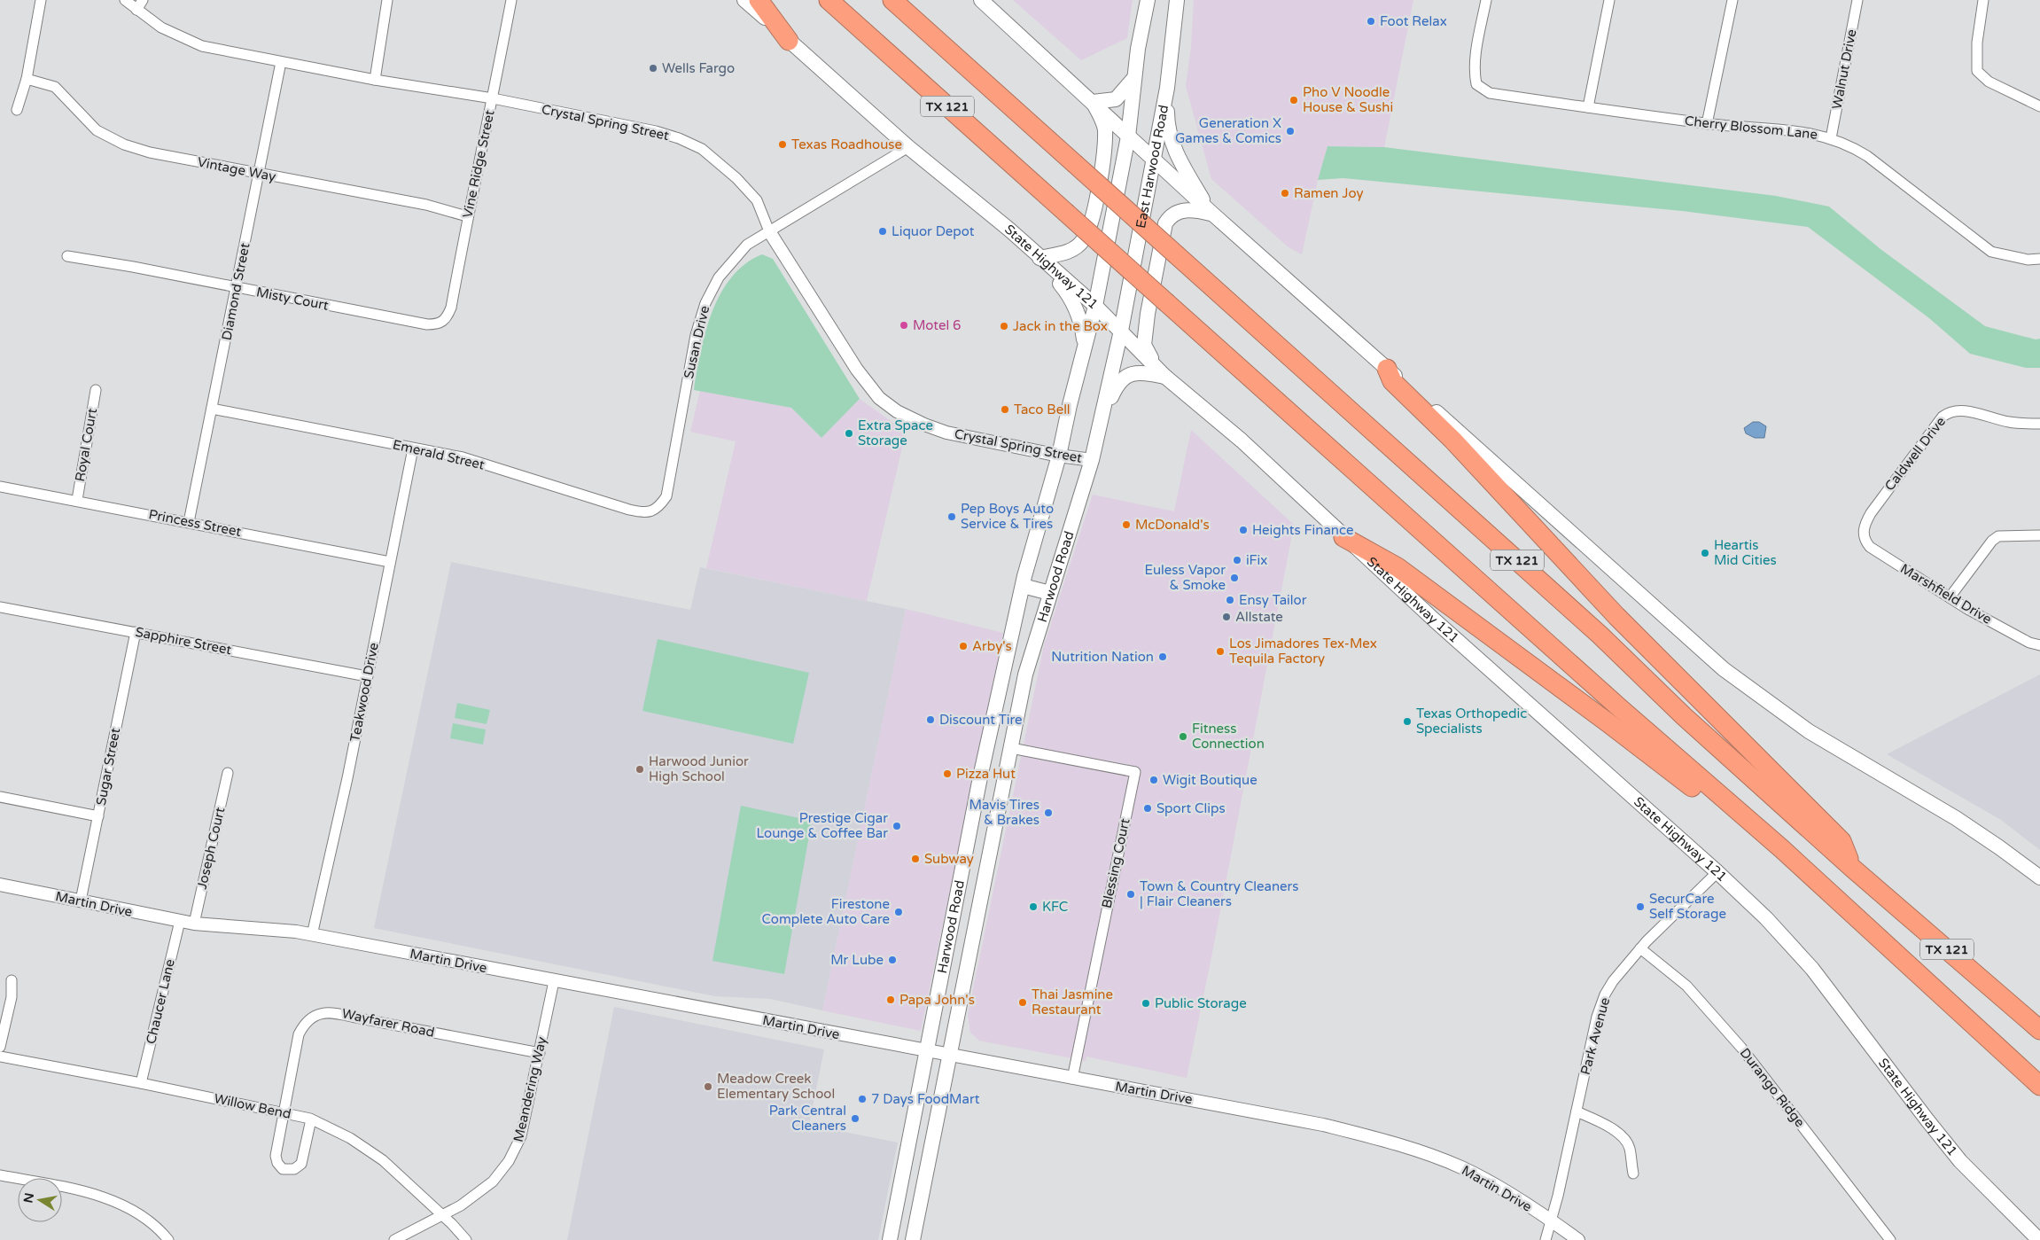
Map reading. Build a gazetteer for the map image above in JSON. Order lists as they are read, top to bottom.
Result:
{
  "streets": {
    "highway": ["TX 121"],
    "main road": ["East Harwood Road", "State Highway 121", "Harwood Road"],
    "street": [
      "Walnut Drive",
      "Crystal Spring Street",
      "Cherry Blossom Lane",
      "Vine Ridge Street",
      "Vintage Way",
      "Diamond Street",
      "Misty Court",
      "Susan Drive",
      "Royal Court",
      "Caldwell Drive",
      "Emerald Street",
      "Princess Street",
      "Marshfield Drive",
      "Sapphire Street",
      "Teakwood Drive",
      "Sugar Street",
      "Joseph Court",
      "Blessing Court",
      "Martin Drive",
      "Chaucer Lane",
      "Wayfarer Road",
      "Park Avenue",
      "Durango Ridge",
      "Meandering Way",
      "Willow Bend"
    ]
  },
  "crossings": [
    ["Walnut Drive", "Cherry Blossom Lane"],
    ["Crystal Spring Street", "Vine Ridge Street"],
    ["Crystal Spring Street", "Diamond Street"],
    ["Crystal Spring Street", "Susan Drive"],
    ["Crystal Spring Street", "Harwood Road"],
    ["Vine Ridge Street", "Vintage Way"],
    ["Vine Ridge Street", "Misty Court"],
    ["East Harwood Road", "State Highway 121"],
    ["East Harwood Road", "Harwood Road"],
    ["Vintage Way", "Diamond Street"],
    ["State Highway 121", "Susan Drive"],
    ["State Highway 121", "Harwood Road"],
    ["State Highway 121", "Park Avenue"],
    ["Diamond Street", "Misty Court"],
    ["Diamond Street", "Emerald Street"],
    ["Diamond Street", "Princess Street"],
    ["Susan Drive", "Emerald Street"],
    ["Royal Court", "Princess Street"],
    ["Caldwell Drive", "Marshfield Drive"],
    ["Emerald Street", "Teakwood Drive"],
    ["Princess Street", "Teakwood Drive"],
    ["Harwood Road", "Blessing Court"],
    ["Harwood Road", "Martin Drive"],
    ["Sapphire Street", "Teakwood Drive"],
    ["Sapphire Street", "Sugar Street"],
    ["Teakwood Drive", "Martin Drive"],
    ["Sugar Street", "Martin Drive"],
    ["Joseph Court", "Martin Drive"],
    ["Blessing Court", "Martin Drive"],
    ["Martin Drive", "Chaucer Lane"],
    ["Martin Drive", "Park Avenue"],
    ["Martin Drive", "Meandering Way"],
    ["Chaucer Lane", "Willow Bend"],
    ["Wayfarer Road", "Meandering Way"],
    ["Wayfarer Road", "Willow Bend"],
    ["Park Avenue", "Durango Ridge"],
    ["Meandering Way", "Willow Bend"]
  ],
  "places": [
    "Foot Relax",
    "Wells Fargo",
    "Pho V Noodle House & Sushi",
    "Generation X Games & Comics",
    "Texas Roadhouse",
    "Ramen Joy",
    "Liquor Depot",
    "Motel 6",
    "Jack in the Box",
    "Taco Bell",
    "Extra Space Storage",
    "Pep Boys Auto Service & Tires",
    "McDonald's",
    "Heights Finance",
    "Heartis Mid Cities",
    "iFix",
    "Euless Vapor & Smoke",
    "Ensy Tailor",
    "Allstate",
    "Arby's",
    "Los Jimadores Tex-Mex Tequila Factory",
    "Nutrition Nation",
    "Discount Tire",
    "Texas Orthopedic Specialists",
    "Fitness Connection",
    "Harwood Junior High School",
    "Pizza Hut",
    "Wigit Boutique",
    "Sport Clips",
    "Mavis Tires & Brakes",
    "Prestige Cigar Lounge & Coffee Bar",
    "Subway",
    "Town & Country Cleaners | Flair Cleaners",
    "KFC",
    "SecurCare Self Storage",
    "Firestone Complete Auto Care",
    "Mr Lube",
    "Papa John's",
    "Thai Jasmine Restaurant",
    "Public Storage",
    "Meadow Creek Elementary School",
    "7 Days FoodMart",
    "Park Central Cleaners"
  ],
  "north": "left"
}
